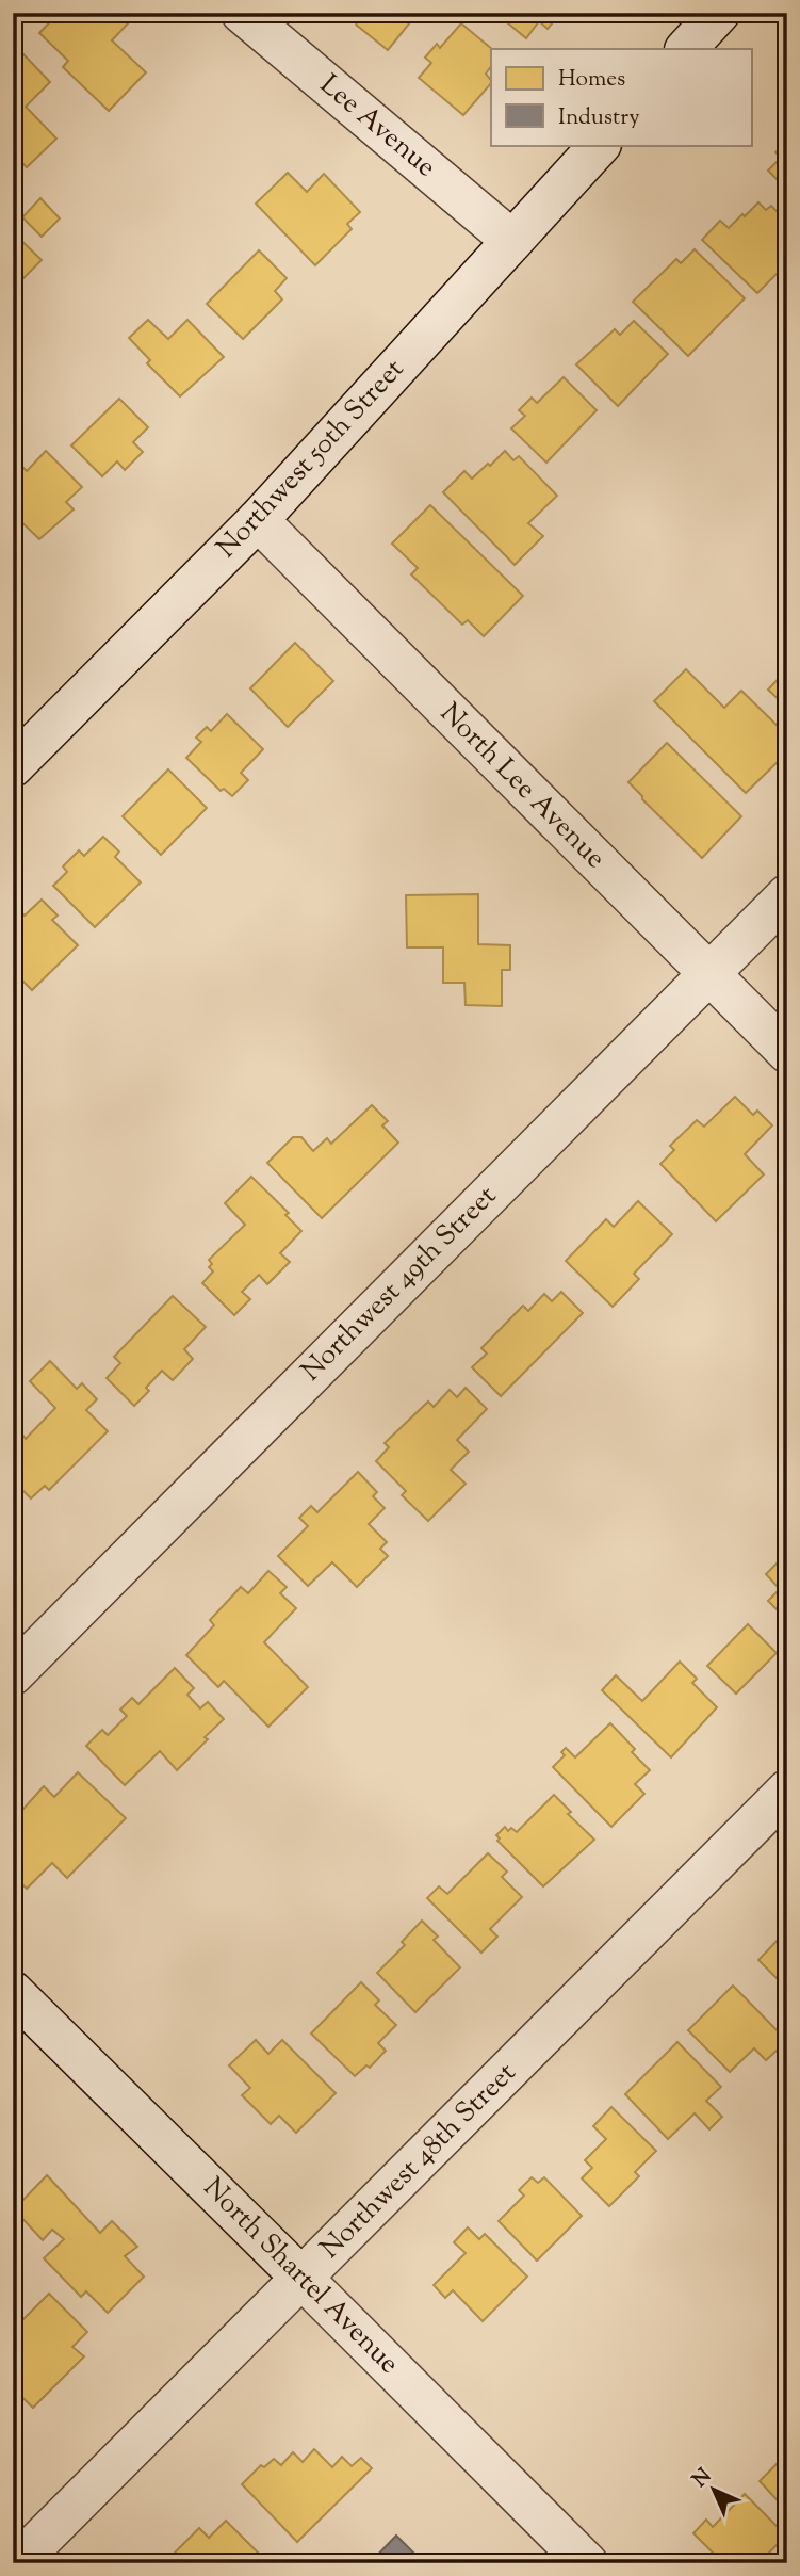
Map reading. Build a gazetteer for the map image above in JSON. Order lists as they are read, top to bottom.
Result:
{
  "streets": {
    "street": [
      "Lee Avenue",
      "Northwest 50th Street",
      "North Lee Avenue",
      "Northwest 49th Street",
      "Northwest 48th Street",
      "North Shartel Avenue"
    ]
  },
  "crossings": [
    ["Lee Avenue", "Northwest 50th Street"],
    ["Northwest 50th Street", "North Lee Avenue"],
    ["North Lee Avenue", "Northwest 49th Street"],
    ["Northwest 48th Street", "North Shartel Avenue"]
  ],
  "legend": ["Homes", "Industry"],
  "north": "top left"
}
